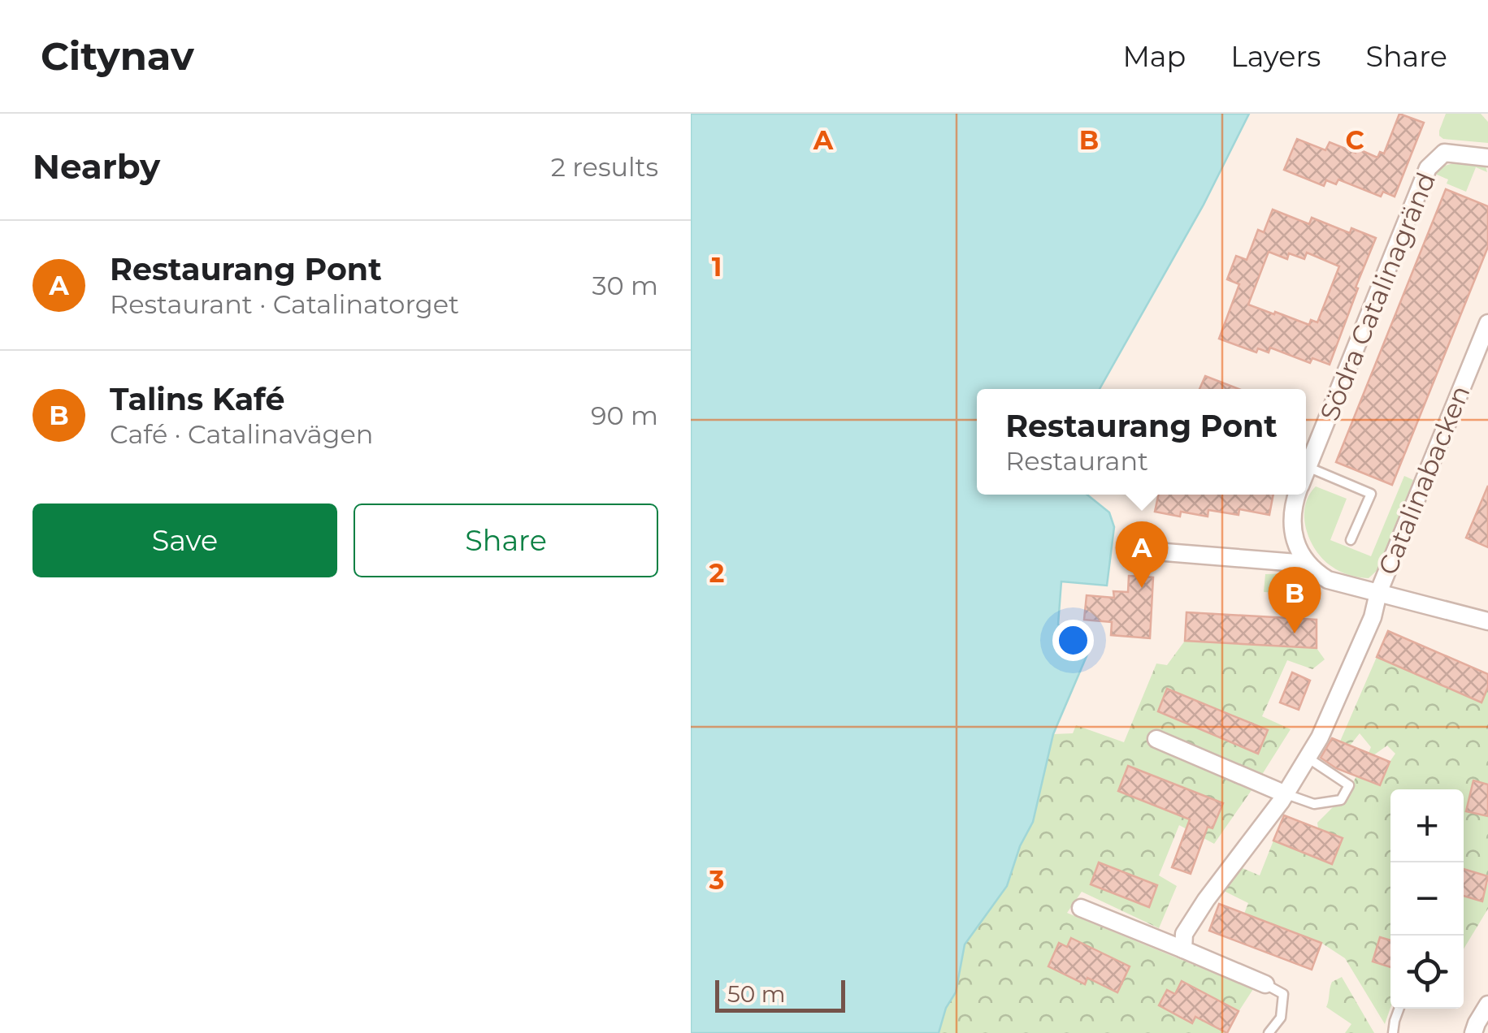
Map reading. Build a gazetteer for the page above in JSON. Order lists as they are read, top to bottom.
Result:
{
  "streets": {
    "street": ["Södra Catalinagränd", "Catalinabacken"]
  },
  "scale_bar": "50 m",
  "page": {
    "header": "Citynav",
    "nav": ["Map", "Layers", "Share"],
    "heading": ["Nearby", "2 results"],
    "list": [
      {
        "mark": "A",
        "name": "Restaurang Pont",
        "note": "Restaurant · Catalinatorget",
        "value": "30 m"
      },
      {
        "mark": "B",
        "name": "Talins Kafé",
        "note": "Café · Catalinavägen",
        "value": "90 m"
      }
    ],
    "popup": ["Restaurang Pont", "Restaurant"],
    "buttons": ["Save", "Share"],
    "pins": ["A", "B"],
    "map_buttons": ["+", "−"],
    "scale": "50 m"
  },
  "grid": {
    "columns": ["A", "B", "C"],
    "rows": ["1", "2", "3"]
  }
}
